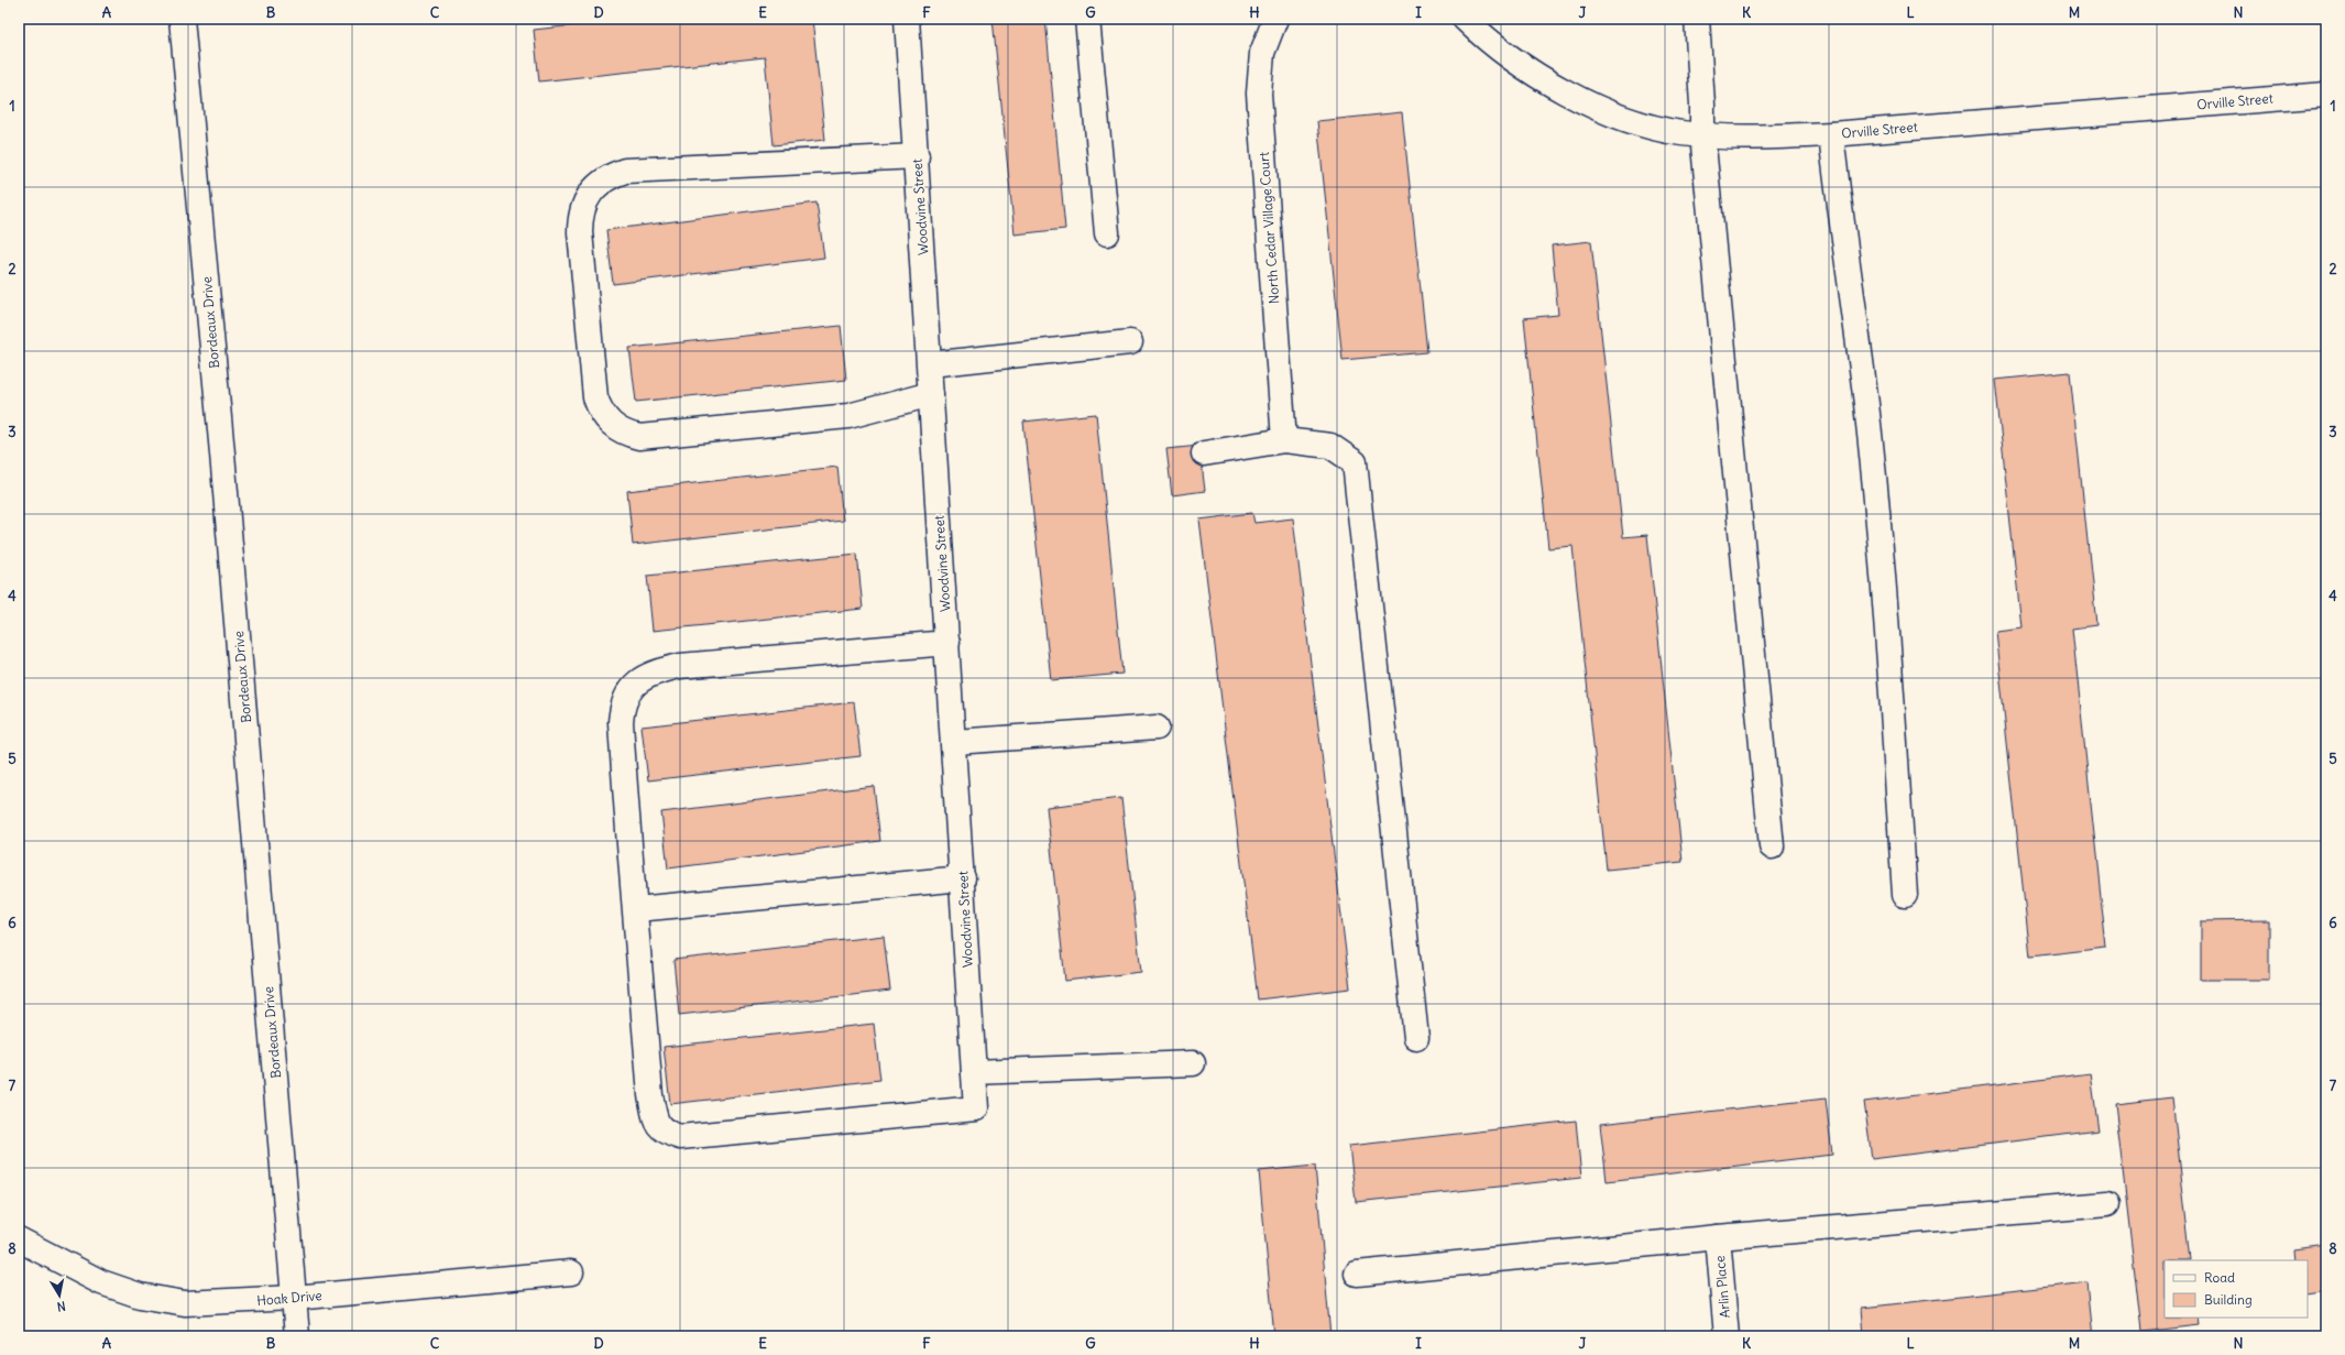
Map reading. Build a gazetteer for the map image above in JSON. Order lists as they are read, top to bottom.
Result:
{
  "streets": {
    "street": [
      "Orville Street",
      "Woodvine Street",
      "North Cedar Village Court",
      "Bordeaux Drive",
      "Arlin Place",
      "Hoak Drive"
    ]
  },
  "crossings": [
    ["Bordeaux Drive", "Hoak Drive"]
  ],
  "legend": ["Road", "Building"],
  "north": "bottom",
  "grid": {
    "columns": [
      "A",
      "B",
      "C",
      "D",
      "E",
      "F",
      "G",
      "H",
      "I",
      "J",
      "K",
      "L",
      "M",
      "N"
    ],
    "rows": [
      "1",
      "2",
      "3",
      "4",
      "5",
      "6",
      "7",
      "8"
    ]
  }
}
